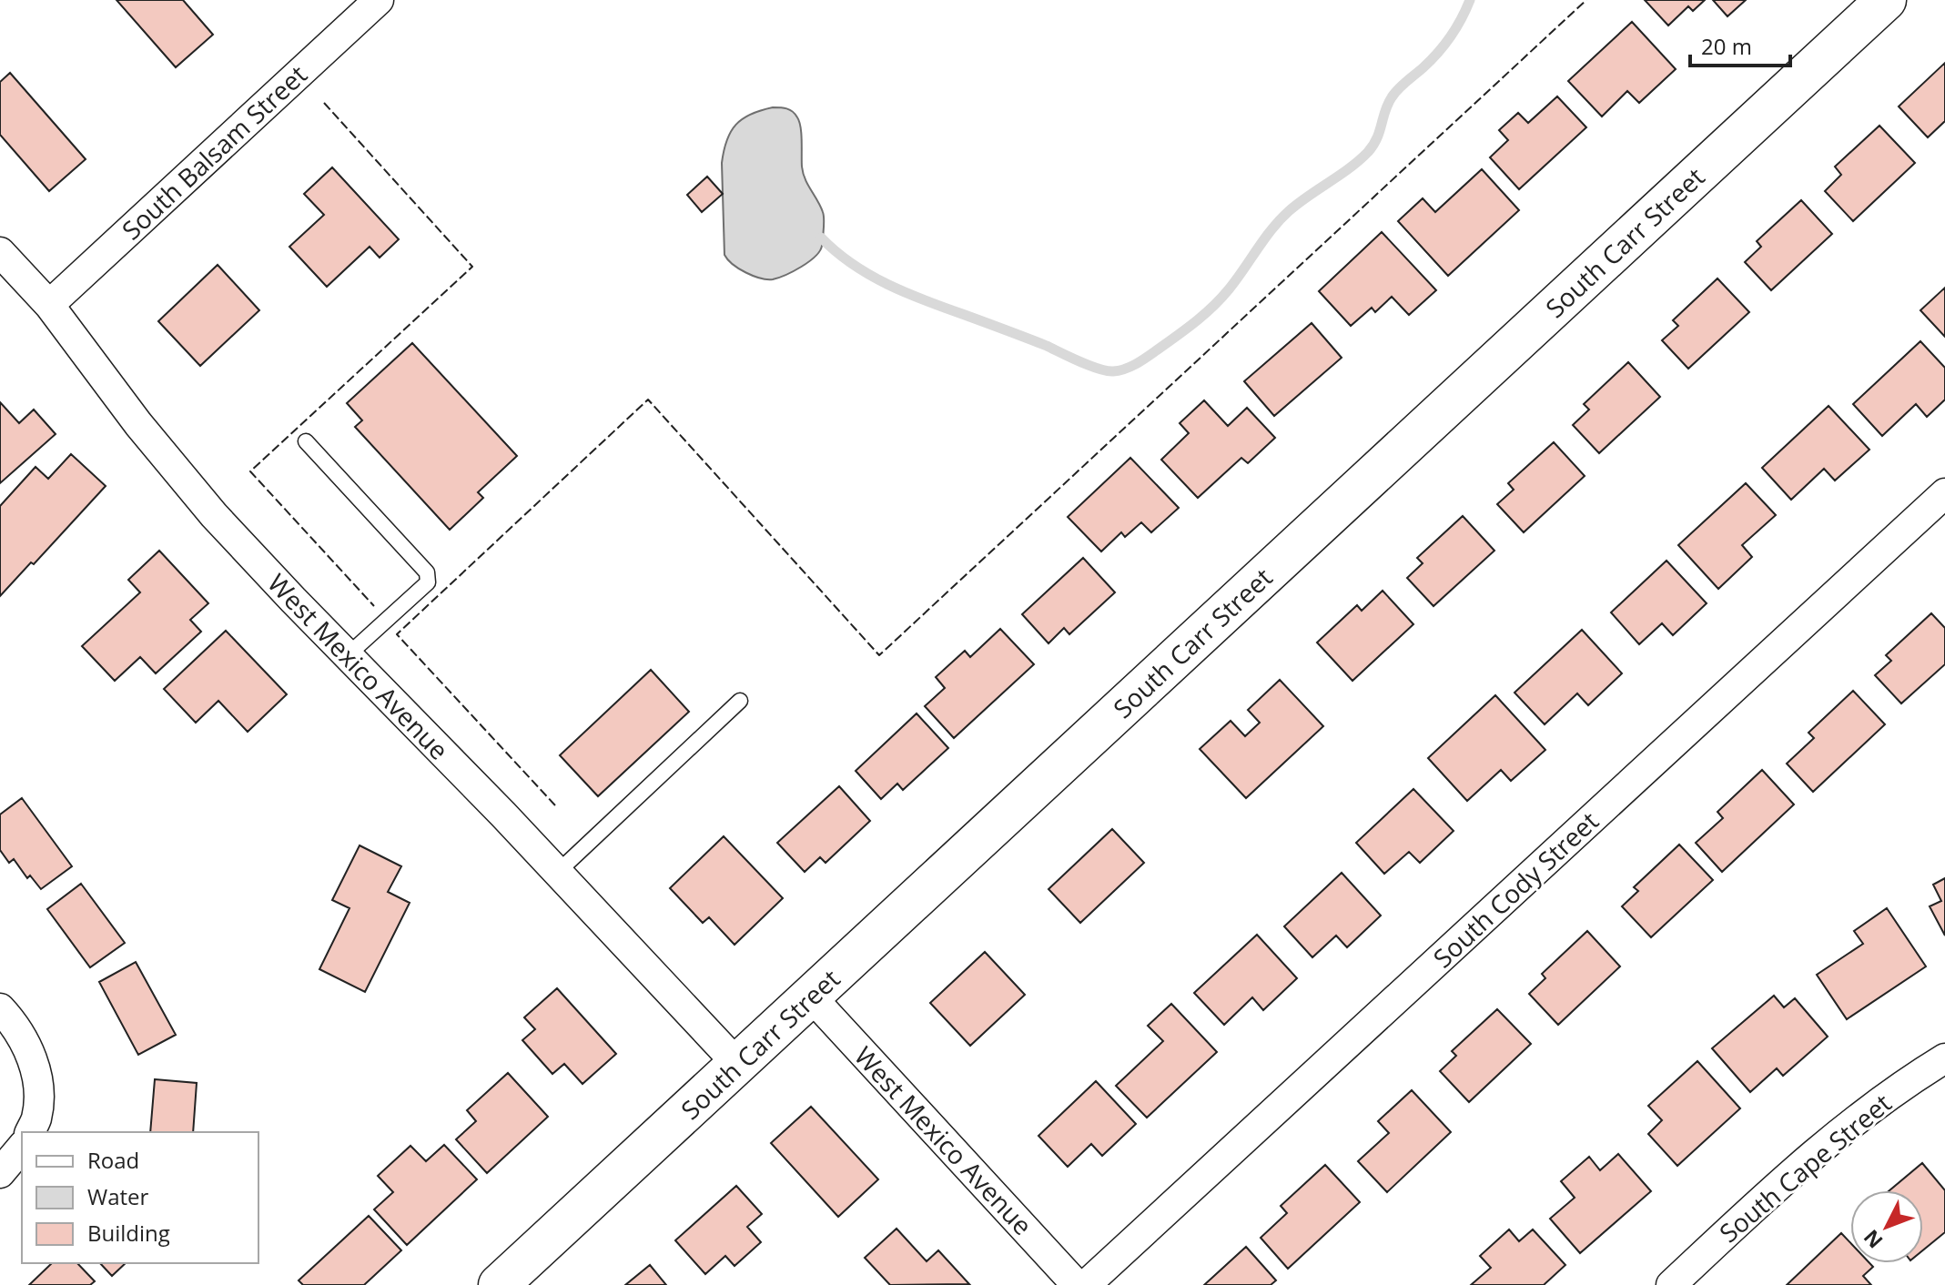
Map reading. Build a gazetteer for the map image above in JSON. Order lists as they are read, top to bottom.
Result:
{
  "streets": {
    "street": [
      "South Balsam Street",
      "South Carr Street",
      "West Mexico Avenue",
      "South Cody Street",
      "South Cape Street"
    ]
  },
  "crossings": [
    ["South Balsam Street", "West Mexico Avenue"],
    ["South Carr Street", "West Mexico Avenue"]
  ],
  "legend": ["Road", "Water", "Building"],
  "scale_bar": "20 m",
  "north": "bottom left"
}
